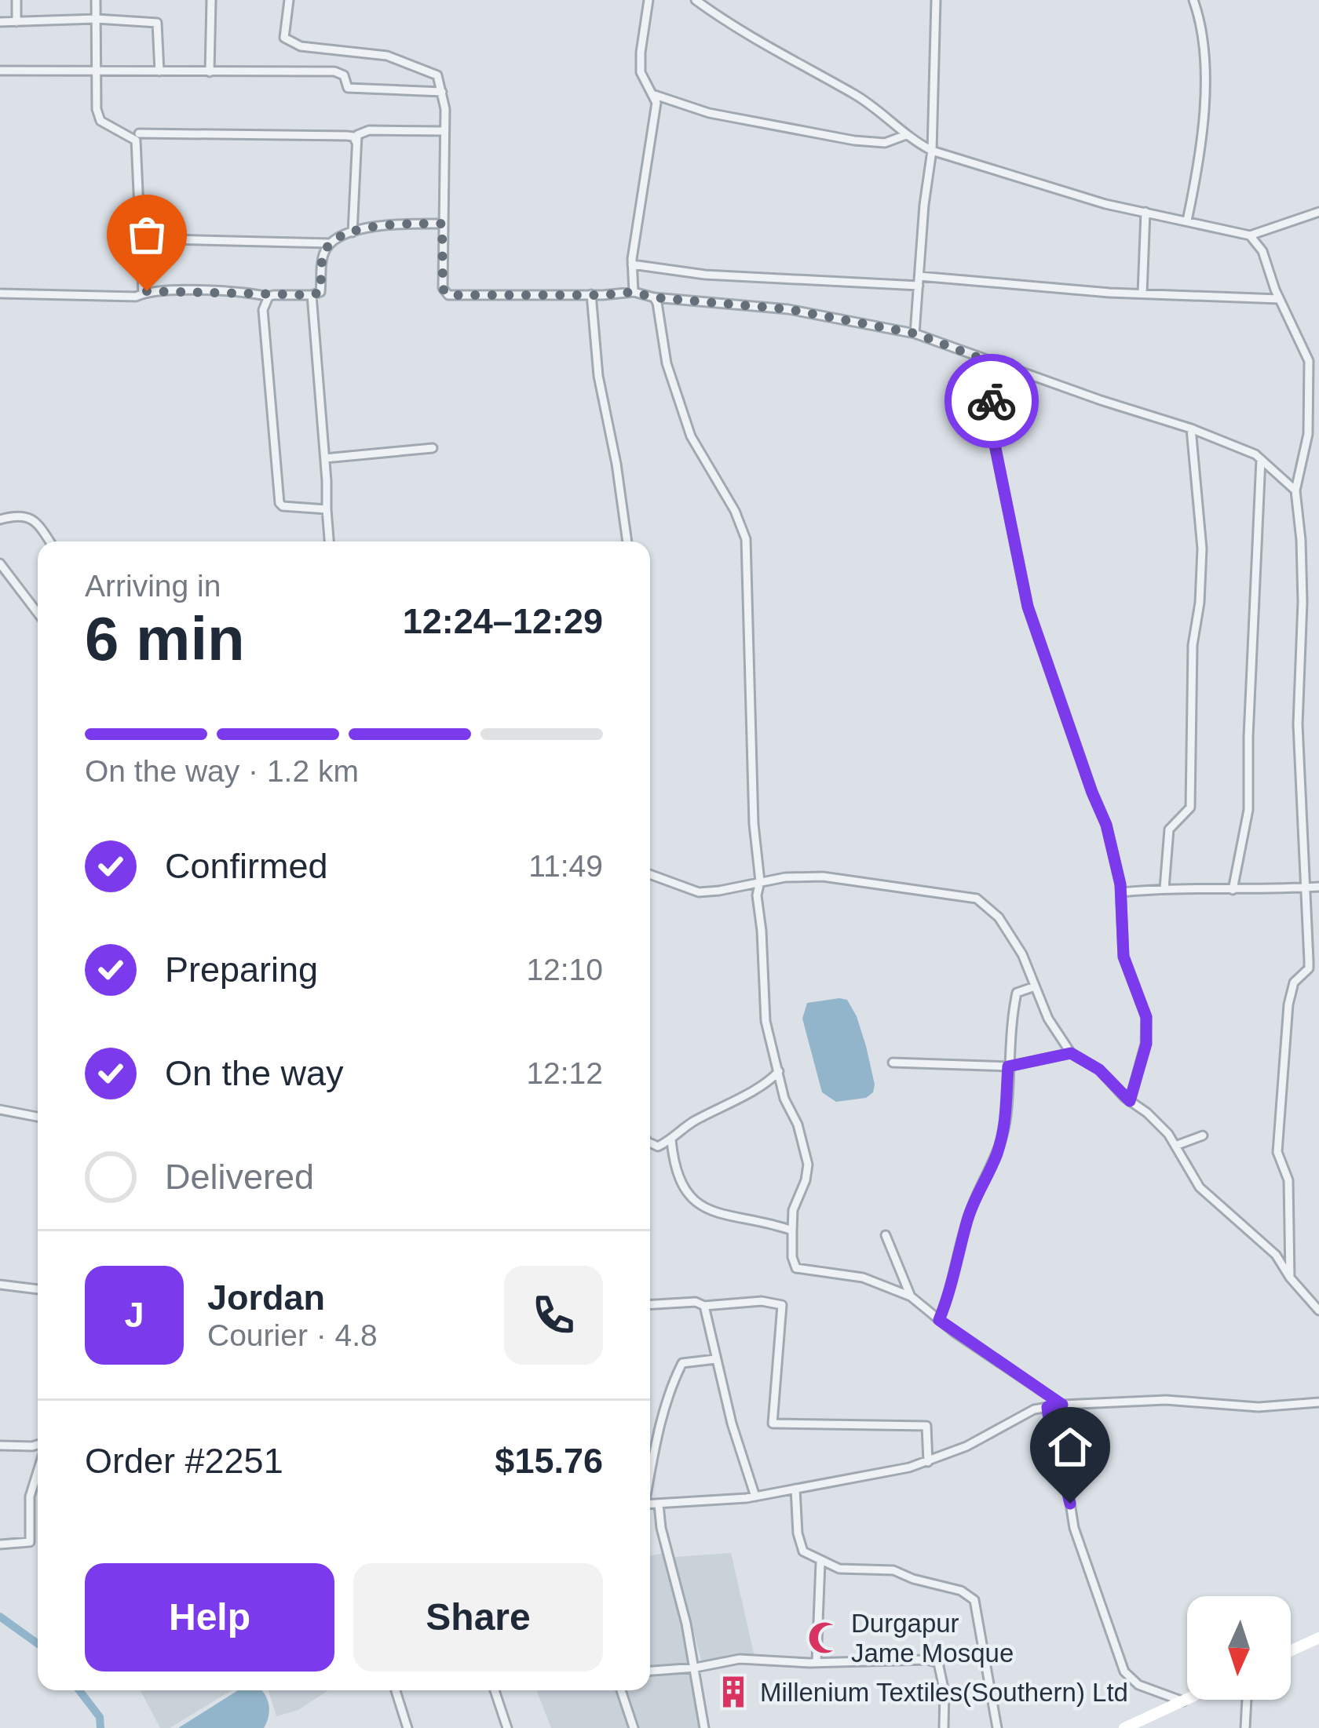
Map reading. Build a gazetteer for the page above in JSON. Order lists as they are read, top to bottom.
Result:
{
  "places": {
    "mosque": ["Durgapur Jame Mosque"],
    "building": ["Millenium Textiles(Southern) Ltd"]
  },
  "north": "bottom",
  "page": {
    "heading": ["6 min", "Arriving in", "12:24–12:29"],
    "panel": [
      "Jordan",
      "Courier · 4.8",
      "Order #2251",
      "$15.76"
    ],
    "bar": "On the way · 1.2 km",
    "list": [
      ["Confirmed", "11:49"],
      ["Preparing", "12:10"],
      ["On the way", "12:12"],
      "Delivered"
    ],
    "round": "J",
    "buttons": ["Help", "Share"]
  }
}
